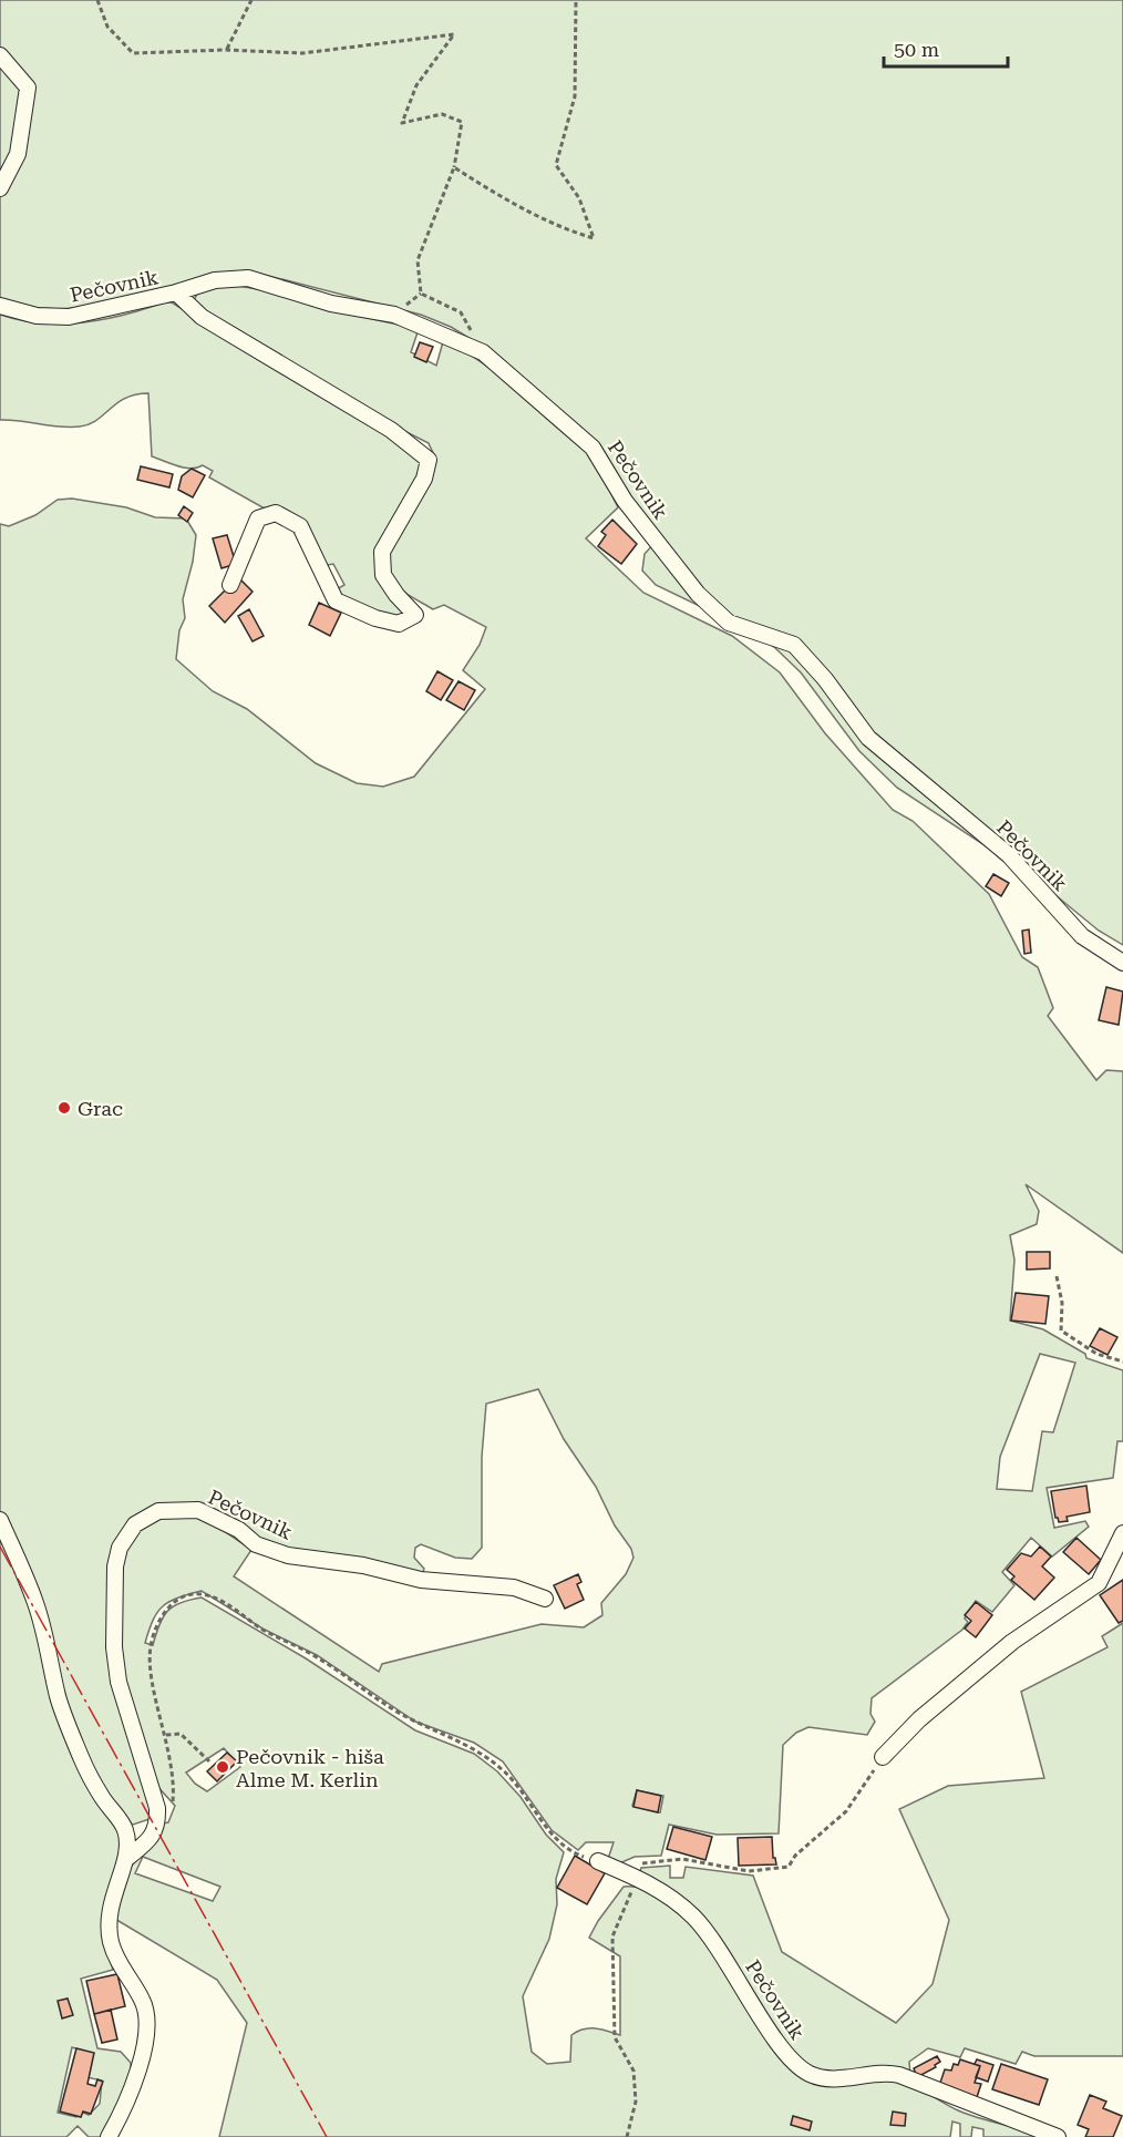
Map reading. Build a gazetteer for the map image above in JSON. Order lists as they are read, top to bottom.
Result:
{
  "streets": {
    "street": ["Pečovnik"]
  },
  "places": ["Grac", "Pečovnik - hiša Alme M. Kerlin"],
  "scale_bar": "50 m"
}
